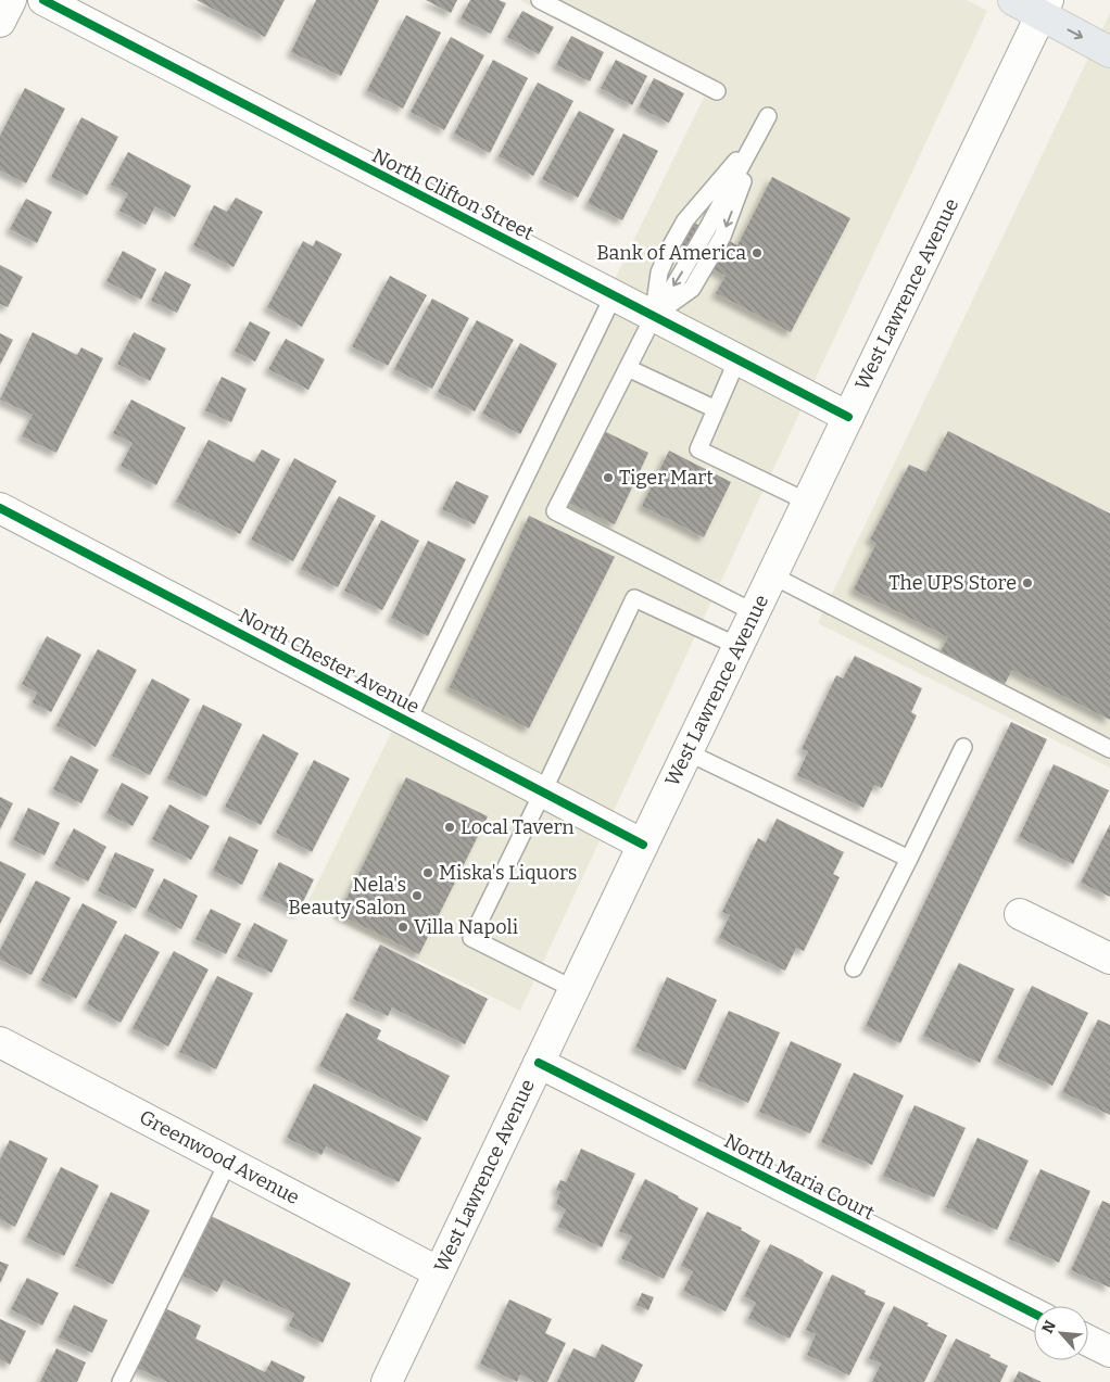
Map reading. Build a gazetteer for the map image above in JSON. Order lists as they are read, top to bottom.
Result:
{
  "streets": {
    "street": [
      "North Clifton Street",
      "West Lawrence Avenue",
      "North Chester Avenue",
      "Greenwood Avenue",
      "North Maria Court"
    ]
  },
  "crossings": [
    ["North Clifton Street", "West Lawrence Avenue"],
    ["West Lawrence Avenue", "North Chester Avenue"],
    ["West Lawrence Avenue", "Greenwood Avenue"],
    ["West Lawrence Avenue", "North Maria Court"]
  ],
  "places": [
    "Bank of America",
    "Tiger Mart",
    "The UPS Store",
    "Local Tavern",
    "Miska's Liquors",
    "Nela's Beauty Salon",
    "Villa Napoli"
  ],
  "north": "top left"
}
